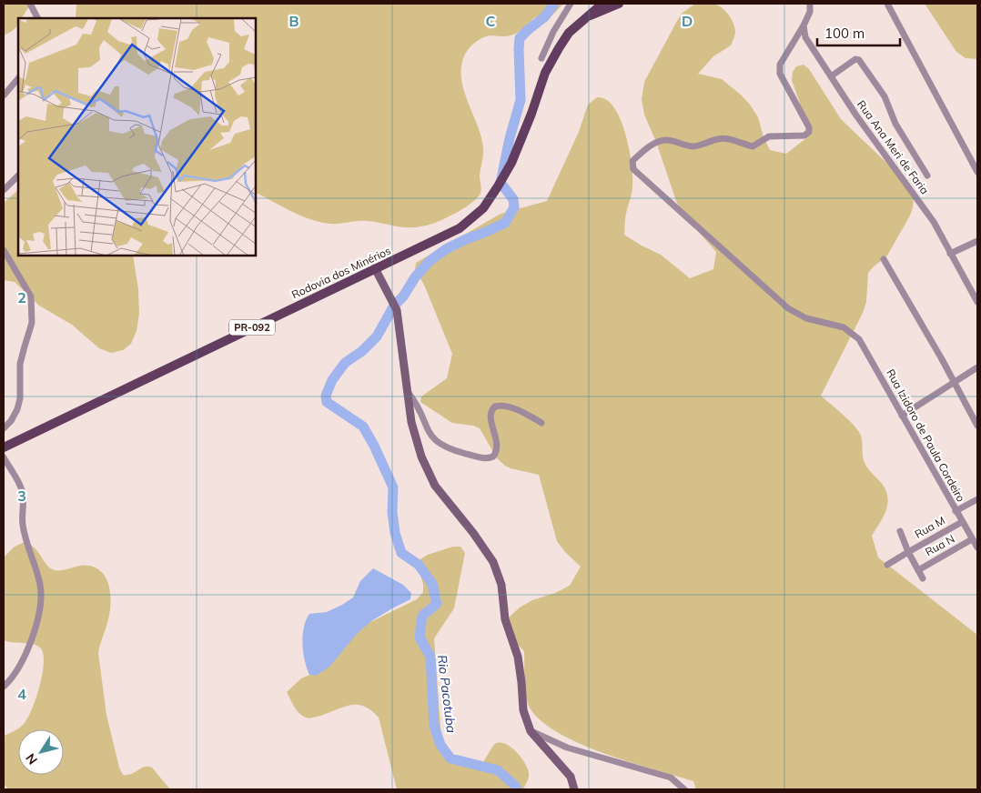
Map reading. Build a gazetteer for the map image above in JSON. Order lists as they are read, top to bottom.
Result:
{
  "streets": {
    "main road": ["Rodovia dos Minérios", "PR-092"],
    "street": [
      "Rua Ana Meri de Faria",
      "Rua Izidoro de Paula Cordeiro",
      "Rua M",
      "Rua N"
    ]
  },
  "crossings": [
    ["Rua Ana Meri de Faria", "Rua Izidoro de Paula Cordeiro"],
    ["Rua Izidoro de Paula Cordeiro", "Rua M"],
    ["Rua Izidoro de Paula Cordeiro", "Rua N"]
  ],
  "water": ["Rio Pacotuba"],
  "scale_bar": "100 m",
  "north": "bottom left",
  "grid": {
    "columns": ["B", "C", "D"],
    "rows": ["2", "3", "4"]
  }
}
